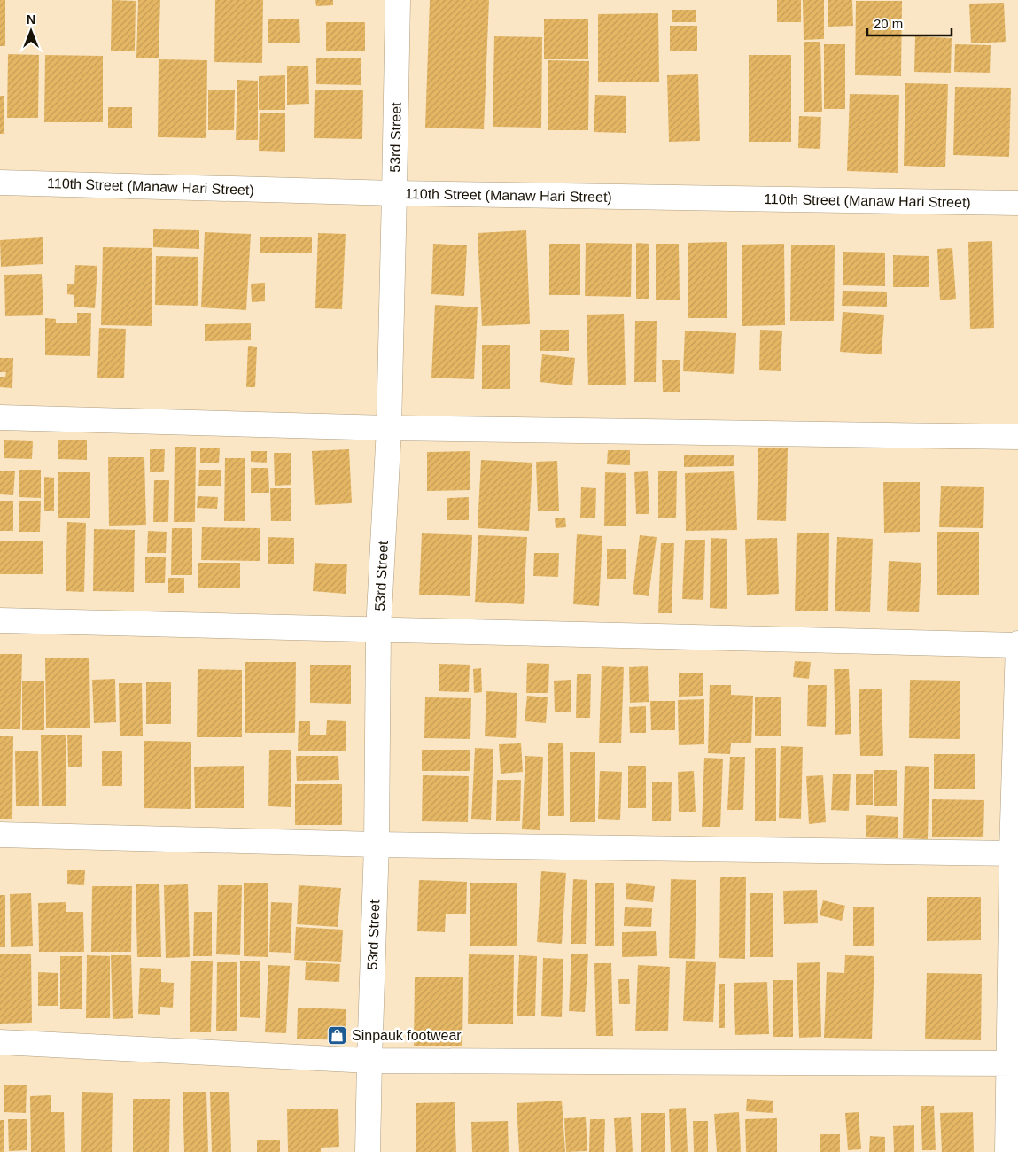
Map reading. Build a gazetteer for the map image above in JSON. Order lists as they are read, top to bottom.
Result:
{
  "streets": {
    "street": ["53rd Street", "110th Street (Manaw Hari Street)"]
  },
  "crossings": [
    ["53rd Street", "110th Street (Manaw Hari Street)"]
  ],
  "places": {
    "shop": ["Sinpauk footwear"]
  },
  "scale_bar": "20 m",
  "north": "top"
}
